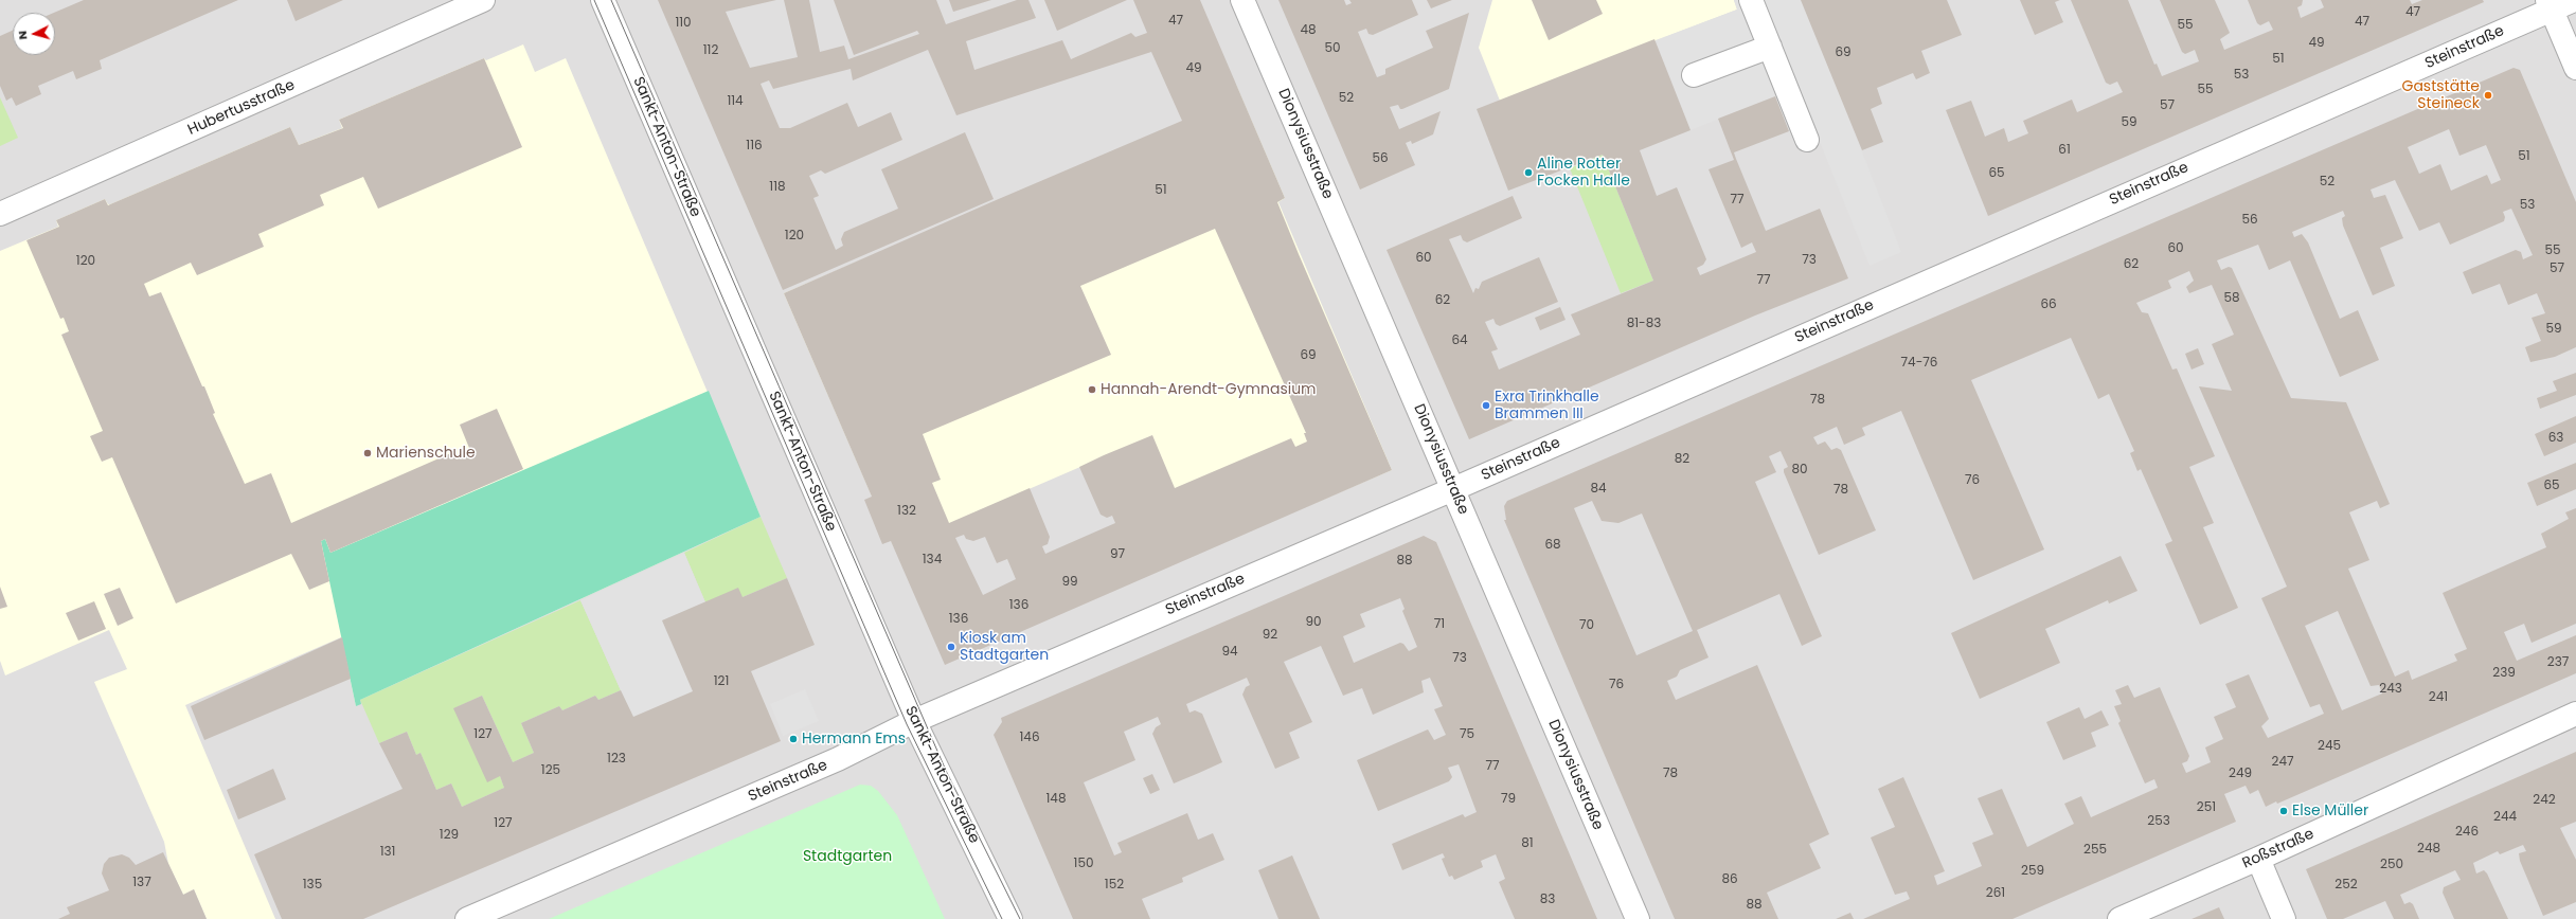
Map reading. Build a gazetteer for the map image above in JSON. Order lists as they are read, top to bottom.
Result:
{
  "streets": {
    "street": [
      "Steinstraße",
      "Hubertusstraße",
      "Dionysiusstraße",
      "Sankt-Anton-Straße",
      "Roßstraße"
    ]
  },
  "crossings": [
    ["Steinstraße", "Dionysiusstraße"],
    ["Steinstraße", "Sankt-Anton-Straße"]
  ],
  "parks": ["Stadtgarten"],
  "places": [
    "Gaststätte Steineck",
    "Aline Rotter Focken Halle",
    "Hannah-Arendt-Gymnasium",
    "Exra Trinkhalle Brammen III",
    "Marienschule",
    "Kiosk am Stadtgarten",
    "Hermann Ems",
    "Else Müller"
  ],
  "house_numbers": [
    "47",
    "47",
    "47",
    "110",
    "55",
    "48",
    "49",
    "50",
    "112",
    "69",
    "51",
    "49",
    "53",
    "55",
    "52",
    "114",
    "57",
    "59",
    "116",
    "61",
    "51",
    "56",
    "65",
    "52",
    "118",
    "51",
    "77",
    "53",
    "56",
    "120",
    "60",
    "55",
    "60",
    "73",
    "120",
    "62",
    "57",
    "77",
    "58",
    "62",
    "66",
    "81-83",
    "59",
    "64",
    "69",
    "74-76",
    "78",
    "63",
    "82",
    "80",
    "76",
    "65",
    "84",
    "78",
    "132",
    "68",
    "97",
    "134",
    "88",
    "99",
    "136",
    "136",
    "90",
    "71",
    "70",
    "92",
    "94",
    "73",
    "237",
    "239",
    "121",
    "76",
    "243",
    "241",
    "127",
    "75",
    "146",
    "245",
    "123",
    "247",
    "77",
    "125",
    "78",
    "249",
    "148",
    "79",
    "242",
    "251",
    "244",
    "253",
    "127",
    "246",
    "129",
    "81",
    "248",
    "255",
    "131",
    "150",
    "250",
    "259",
    "86",
    "137",
    "135",
    "152",
    "252",
    "261",
    "83",
    "88"
  ],
  "north": "left"
}
